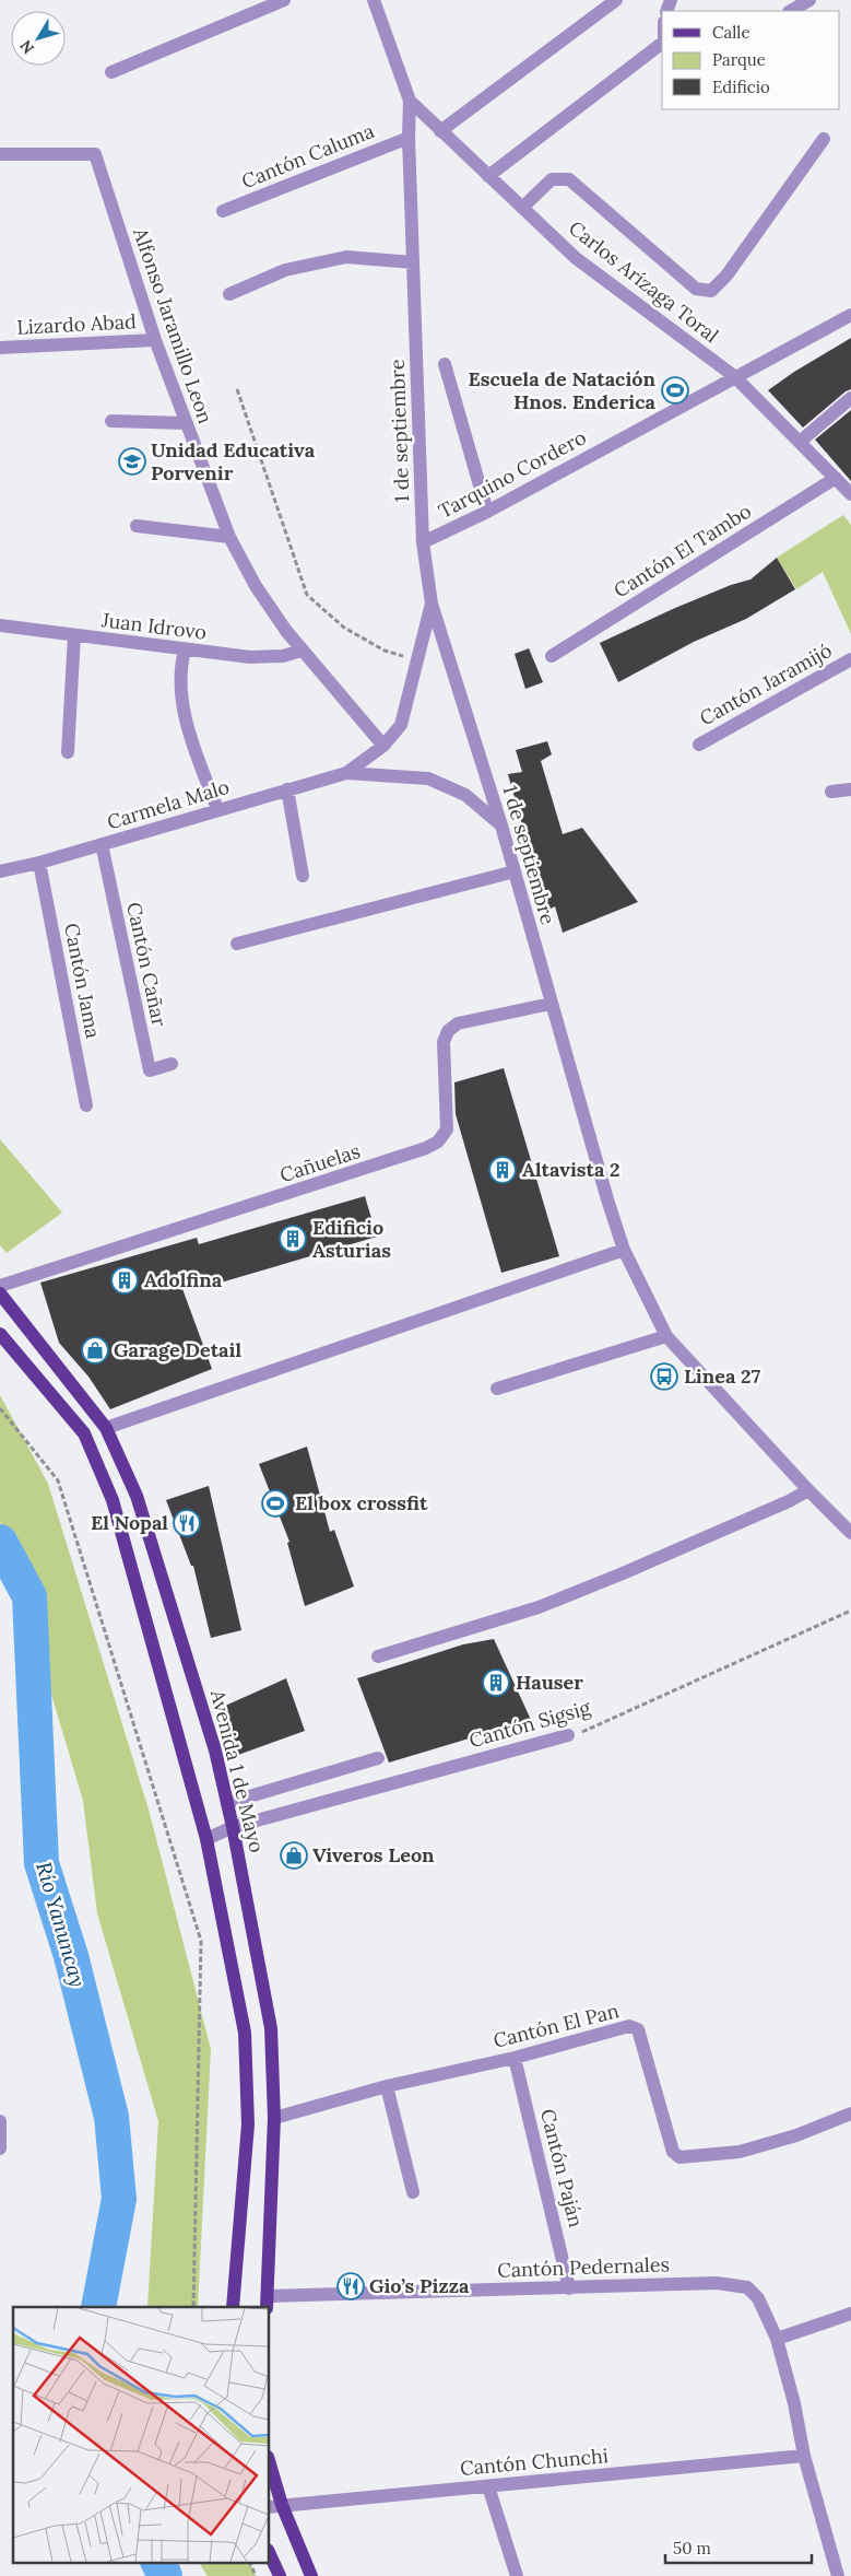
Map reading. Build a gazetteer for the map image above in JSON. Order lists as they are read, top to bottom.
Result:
{
  "streets": {
    "main road": ["Avenida 1 de Mayo"],
    "street": [
      "Cantón Caluma",
      "Carlos Arízaga Toral",
      "Lizardo Abad",
      "Alfonso Jaramillo Leon",
      "1 de septiembre",
      "Tarquino Cordero",
      "Cantón El Tambo",
      "Juan Idrovo",
      "Cantón Jaramijó",
      "Carmela Malo",
      "Cantón Cañar",
      "Cantón Jama",
      "Cañuelas",
      "Cantón Sigsig",
      "Cantón El Pan",
      "Cantón Paján",
      "Cantón Pedernales",
      "Cantón Chunchi"
    ]
  },
  "crossings": [
    ["Cantón Caluma", "1 de septiembre"],
    ["Carlos Arízaga Toral", "1 de septiembre"],
    ["Carlos Arízaga Toral", "Tarquino Cordero"],
    ["Carlos Arízaga Toral", "Cantón El Tambo"],
    ["Lizardo Abad", "Alfonso Jaramillo Leon"],
    ["Alfonso Jaramillo Leon", "Juan Idrovo"],
    ["Alfonso Jaramillo Leon", "Carmela Malo"],
    ["1 de septiembre", "Tarquino Cordero"],
    ["1 de septiembre", "Carmela Malo"],
    ["1 de septiembre", "Cañuelas"],
    ["Carmela Malo", "Cantón Cañar"],
    ["Carmela Malo", "Cantón Jama"],
    ["Cantón Sigsig", "Avenida 1 de Mayo"],
    ["Avenida 1 de Mayo", "Cantón El Pan"],
    ["Avenida 1 de Mayo", "Cantón Pedernales"],
    ["Cantón El Pan", "Cantón Paján"],
    ["Cantón Paján", "Cantón Pedernales"]
  ],
  "water": ["Río Yanuncay"],
  "places": {
    "sports": ["Escuela de Natación Hnos. Enderica", "El box crossfit"],
    "school or university": ["Unidad Educativa Porvenir"],
    "building": [
      "Altavista 2",
      "Edificio Asturias",
      "Adolfina",
      "Hauser"
    ],
    "shop": ["Garage Detail", "Viveros Leon"],
    "bus stop": ["Linea 27"],
    "restaurant": ["El Nopal", "Gio’s Pizza"]
  },
  "legend": ["Calle", "Parque", "Edificio"],
  "scale_bar": "50 m",
  "north": "bottom left"
}
